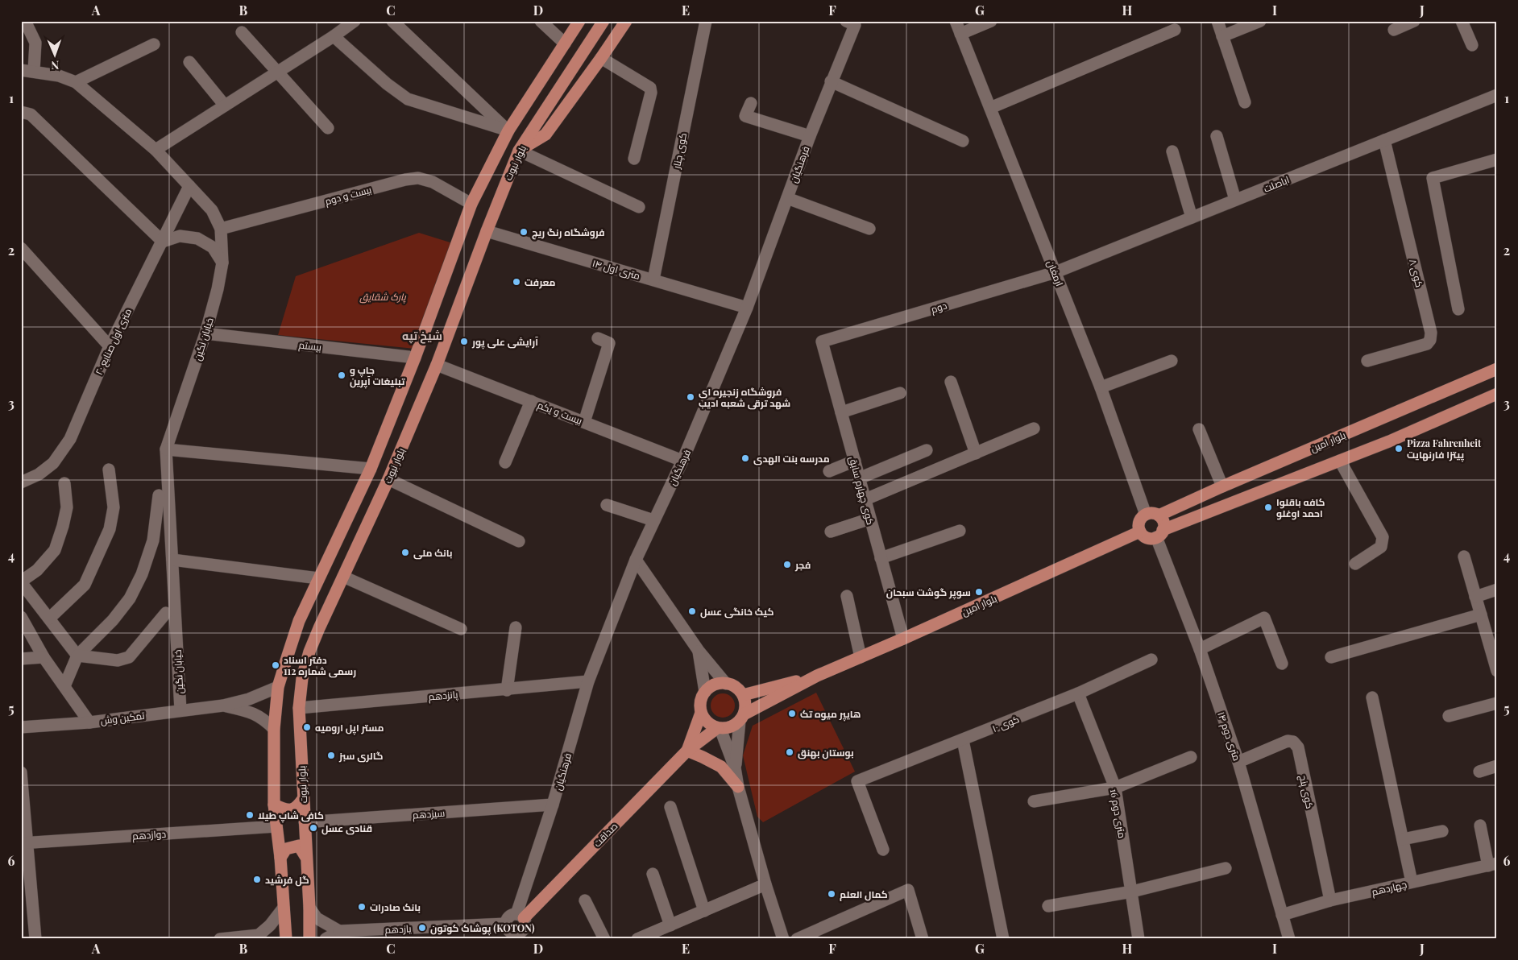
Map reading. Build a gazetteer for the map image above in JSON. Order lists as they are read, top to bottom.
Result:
{
  "streets": {
    "main road": ["بلوار نبوت", "بلوار امین", "صداقت"],
    "street": [
      "کوی چنار",
      "فرهنگیان",
      "اباصلت",
      "بیست و دوم",
      "۱۴ متری اول",
      "ارمغان",
      "کوی ۸",
      "دوم",
      "خیابان نگین",
      "۲۰ متری اول صنایع",
      "بیستم",
      "بیست و یکم",
      "کوی چهارم سابق",
      "پانزدهم",
      "تمکین وش",
      "کوی ۱۰",
      "۱۴ متری دوم",
      "کوی پنج",
      "سیزدهم",
      "16 متری دوم",
      "دوازدهم",
      "چهاردهم",
      "یازدهم"
    ]
  },
  "crossings": [
    ["کوی چنار", "۱۴ متری اول"],
    ["بلوار نبوت", "بیست و دوم"],
    ["بلوار نبوت", "۱۴ متری اول"],
    ["بلوار نبوت", "بیستم"],
    ["بلوار نبوت", "بیست و یکم"],
    ["بلوار نبوت", "پانزدهم"],
    ["بلوار نبوت", "سیزدهم"],
    ["بلوار نبوت", "دوازدهم"],
    ["فرهنگیان", "۱۴ متری اول"],
    ["فرهنگیان", "بیست و یکم"],
    ["فرهنگیان", "پانزدهم"],
    ["فرهنگیان", "سیزدهم"],
    ["فرهنگیان", "صداقت"],
    ["فرهنگیان", "یازدهم"],
    ["اباصلت", "ارمغان"],
    ["اباصلت", "کوی ۸"],
    ["اباصلت", "دوم"],
    ["بیست و دوم", "خیابان نگین"],
    ["ارمغان", "دوم"],
    ["ارمغان", "بلوار امین"],
    ["ارمغان", "۱۴ متری دوم"],
    ["دوم", "کوی چهارم سابق"],
    ["خیابان نگین", "۲۰ متری اول صنایع"],
    ["خیابان نگین", "بیستم"],
    ["خیابان نگین", "تمکین وش"],
    ["بلوار امین", "کوی چهارم سابق"],
    ["بلوار امین", "۱۴ متری دوم"],
    ["کوی ۱۰", "16 متری دوم"],
    ["۱۴ متری دوم", "کوی پنج"],
    ["۱۴ متری دوم", "چهاردهم"],
    ["کوی پنج", "چهاردهم"],
    ["صداقت", "یازدهم"]
  ],
  "districts": ["شیخ تپه"],
  "parks": ["پارک شقایق"],
  "places": [
    "فروشگاه رنگ ریچ",
    "معرفت",
    "آرایشی علی پور",
    "چاپ و تبلیغات آپرین",
    "فروشگاه زنجیره ای شهد ترقی شعبه ادیب",
    "Pizza Fahrenheit پیتزا فارنهایت",
    "مدرسه بنت الهدی",
    "کافه باقلوا احمد اوغلو",
    "بانک ملی",
    "فجر",
    "سوپر گوشت سبحان",
    "کیک خانگی عسل",
    "دفتر اسناد رسمی شماره 112",
    "هایپر میوه تک",
    "مستر اپل ارومیه",
    "بوستان بهنق",
    "گالری سبز",
    "کافی شاپ طیلا",
    "قنادی عسل",
    "گل فرشید",
    "کمال العلم",
    "بانک صادرات",
    "پوشاک کوتون (KOTON)"
  ],
  "north": "bottom",
  "grid": {
    "columns": [
      "A",
      "B",
      "C",
      "D",
      "E",
      "F",
      "G",
      "H",
      "I",
      "J"
    ],
    "rows": [
      "1",
      "2",
      "3",
      "4",
      "5",
      "6"
    ]
  }
}
